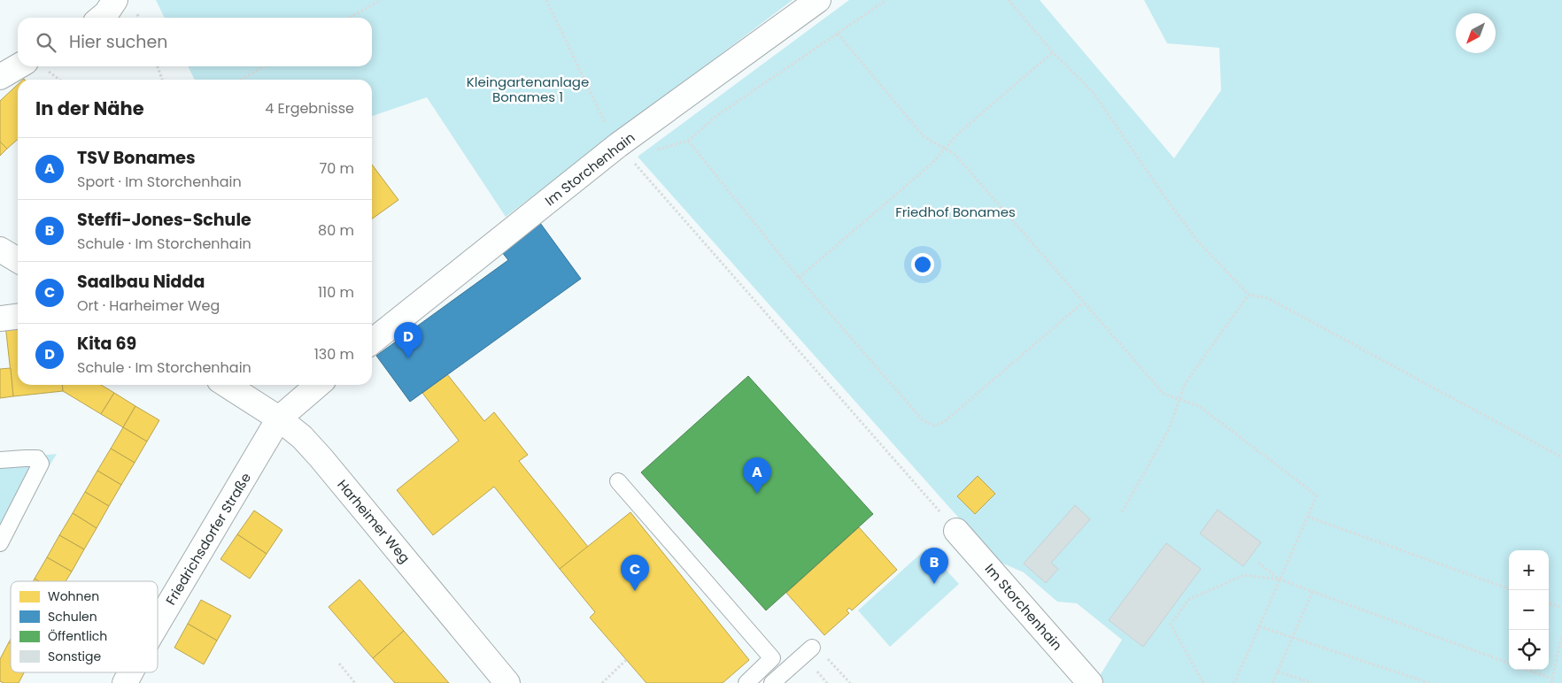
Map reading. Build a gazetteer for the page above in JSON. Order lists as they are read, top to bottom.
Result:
{
  "streets": {
    "street": ["Im Storchenhain", "Harheimer Weg", "Friedrichsdorfer Straße"]
  },
  "crossings": [
    ["Harheimer Weg", "Friedrichsdorfer Straße"]
  ],
  "parks": ["Kleingartenanlage Bonames 1", "Friedhof Bonames"],
  "legend": [
    "Wohnen",
    "Schulen",
    "Öffentlich",
    "Sonstige"
  ],
  "north": "bottom left",
  "page": {
    "search": "Hier suchen",
    "heading": ["In der Nähe", "4 Ergebnisse"],
    "list": [
      {
        "mark": "A",
        "name": "TSV Bonames",
        "note": "Sport · Im Storchenhain",
        "value": "70 m"
      },
      {
        "mark": "B",
        "name": "Steffi-Jones-Schule",
        "note": "Schule · Im Storchenhain",
        "value": "80 m"
      },
      {
        "mark": "C",
        "name": "Saalbau Nidda",
        "note": "Ort · Harheimer Weg",
        "value": "110 m"
      },
      {
        "mark": "D",
        "name": "Kita 69",
        "note": "Schule · Im Storchenhain",
        "value": "130 m"
      }
    ],
    "pins": [
      "D",
      "A",
      "B",
      "C"
    ],
    "map_buttons": ["+", "−"]
  }
}
